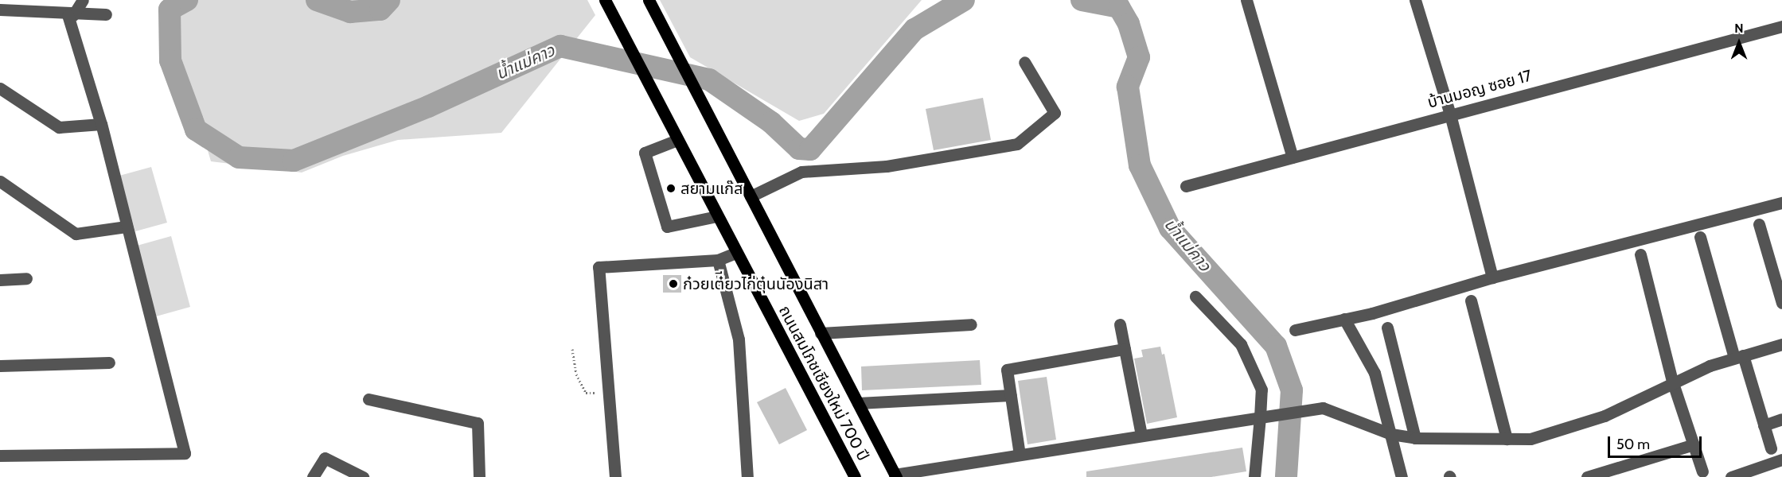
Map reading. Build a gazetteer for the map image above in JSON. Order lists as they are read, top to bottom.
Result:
{
  "streets": {
    "main road": ["ถนนสมโภชเชียงใหม่ 700 ปี"],
    "street": ["บ้านมอญ ซอย 17"]
  },
  "water": ["น้ำแม่คาว"],
  "places": ["สยามแก๊ส", "ก๋วยเต๋ียวไก่ตุ๋นนัองนิสา"],
  "scale_bar": "50 m",
  "north": "top"
}
